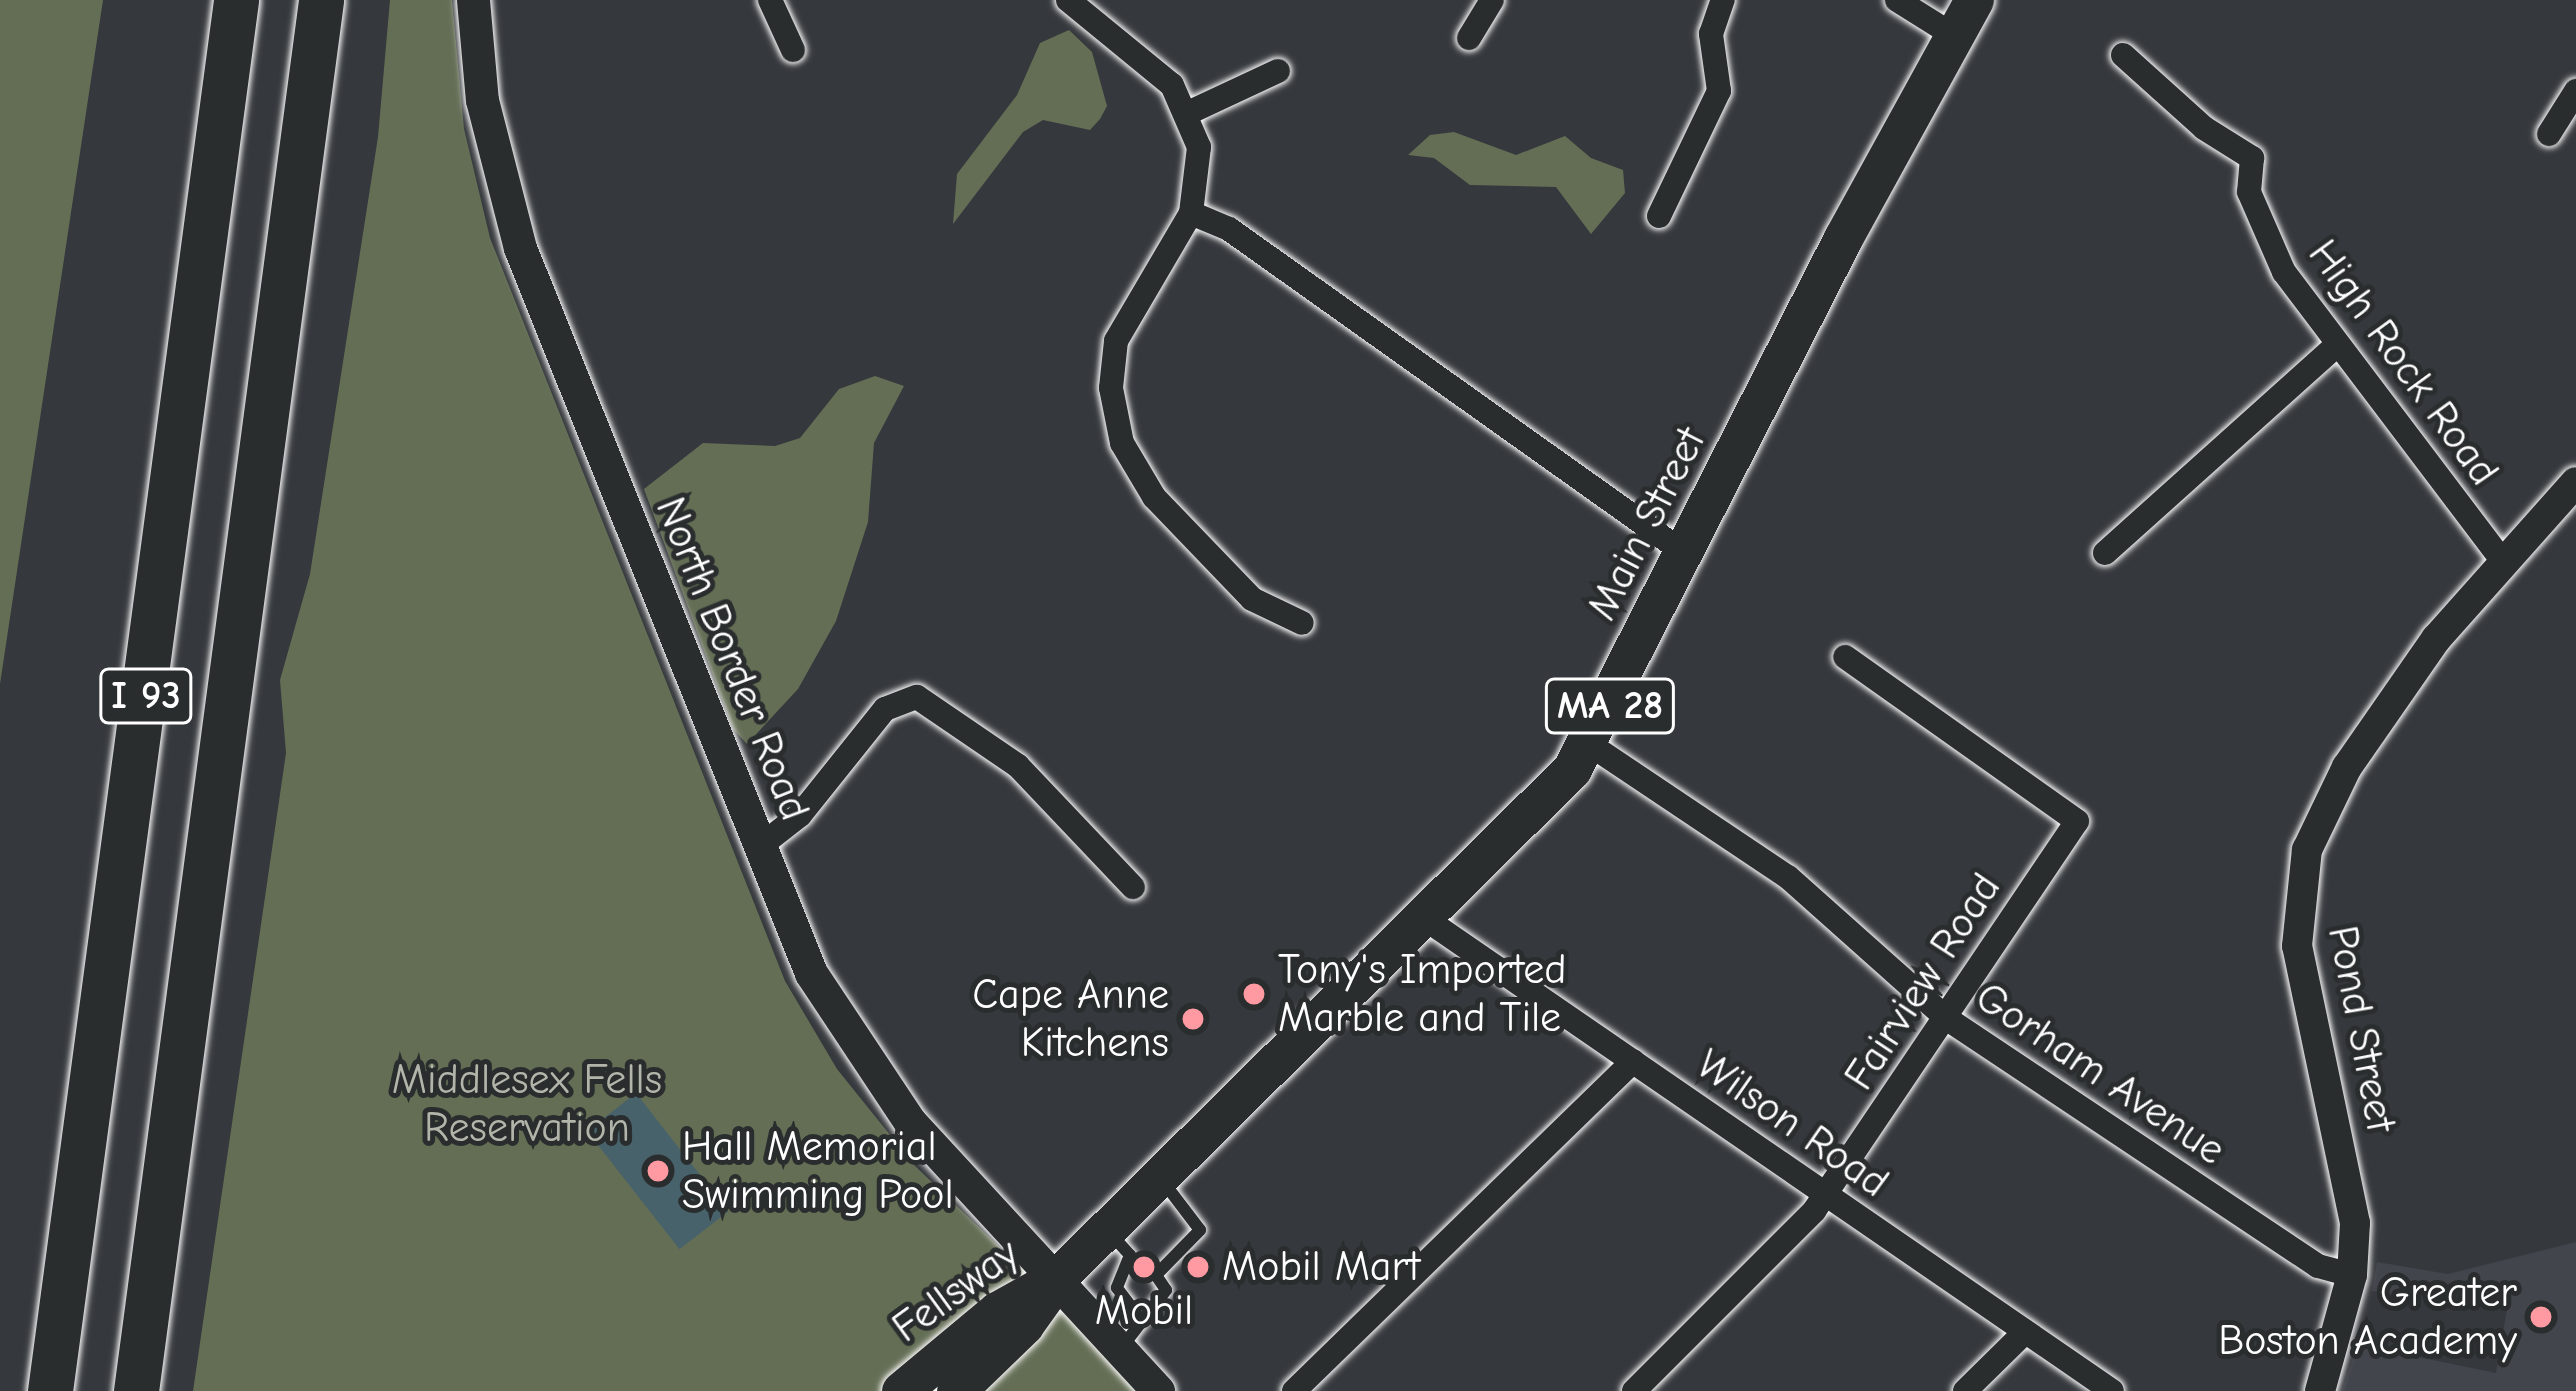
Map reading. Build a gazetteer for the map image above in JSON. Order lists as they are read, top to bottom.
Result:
{
  "streets": {
    "highway": ["I 93"],
    "main road": [
      "Main Street",
      "North Border Road",
      "MA 28",
      "Fellsway"
    ],
    "street": [
      "High Rock Road",
      "Fairview Road",
      "Pond Street",
      "Gorham Avenue",
      "Wilson Road"
    ]
  },
  "crossings": [
    ["High Rock Road", "Pond Street"],
    ["Main Street", "North Border Road"],
    ["Main Street", "Gorham Avenue"],
    ["Main Street", "Wilson Road"],
    ["Main Street", "Fellsway"],
    ["North Border Road", "Fellsway"],
    ["Fairview Road", "Gorham Avenue"],
    ["Fairview Road", "Wilson Road"],
    ["Pond Street", "Gorham Avenue"]
  ],
  "parks": ["Middlesex Fells Reservation"],
  "places": [
    "Tony's Imported Marble and Tile",
    "Cape Anne Kitchens",
    "Hall Memorial Swimming Pool",
    "Mobil",
    "Mobil Mart",
    "Greater Boston Academy"
  ]
}
